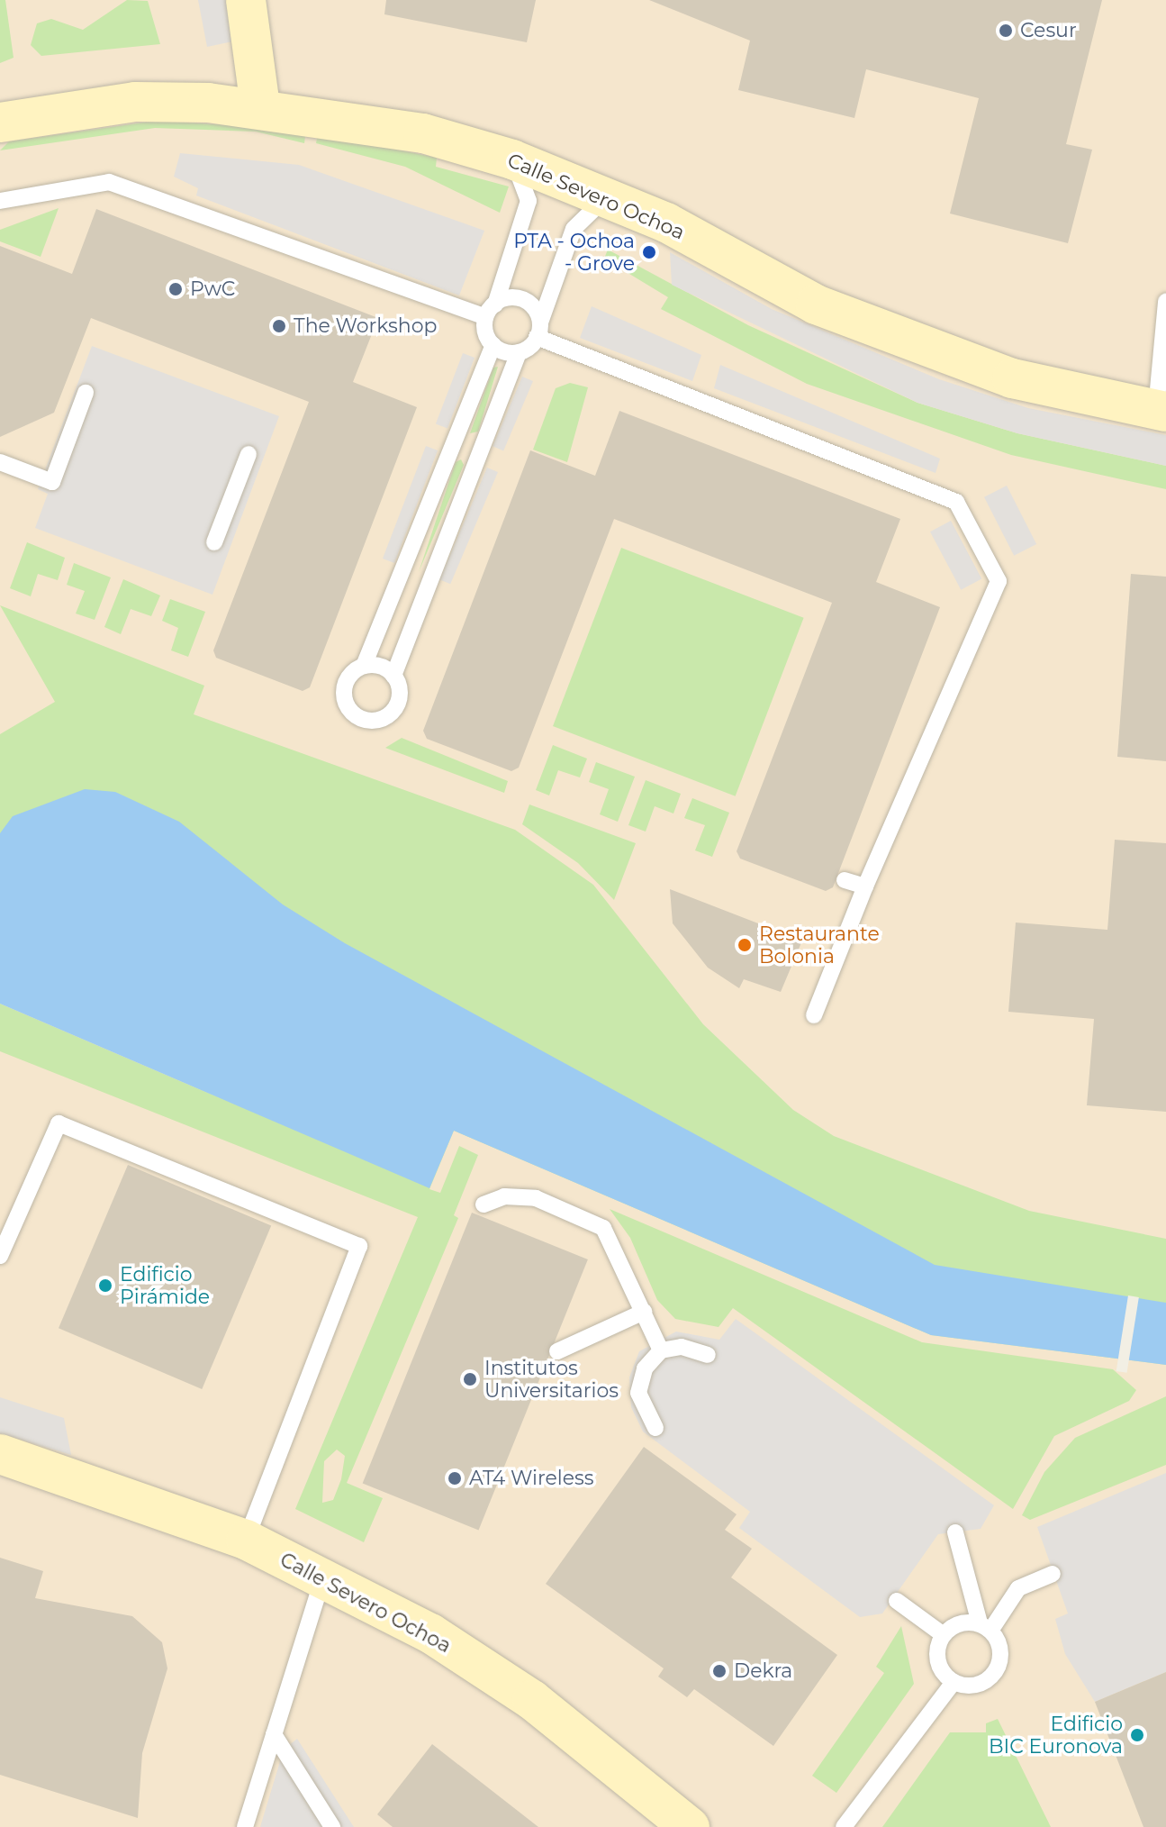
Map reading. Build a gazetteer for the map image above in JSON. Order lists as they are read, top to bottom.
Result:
{
  "streets": {
    "street": ["Calle Severo Ochoa"]
  },
  "places": [
    "Cesur",
    "PTA - Ochoa - Grove",
    "PwC",
    "The Workshop",
    "Restaurante Bolonia",
    "Edificio Pirámide",
    "Institutos Universitarios",
    "AT4 Wireless",
    "Dekra",
    "Edificio BIC Euronova"
  ]
}
